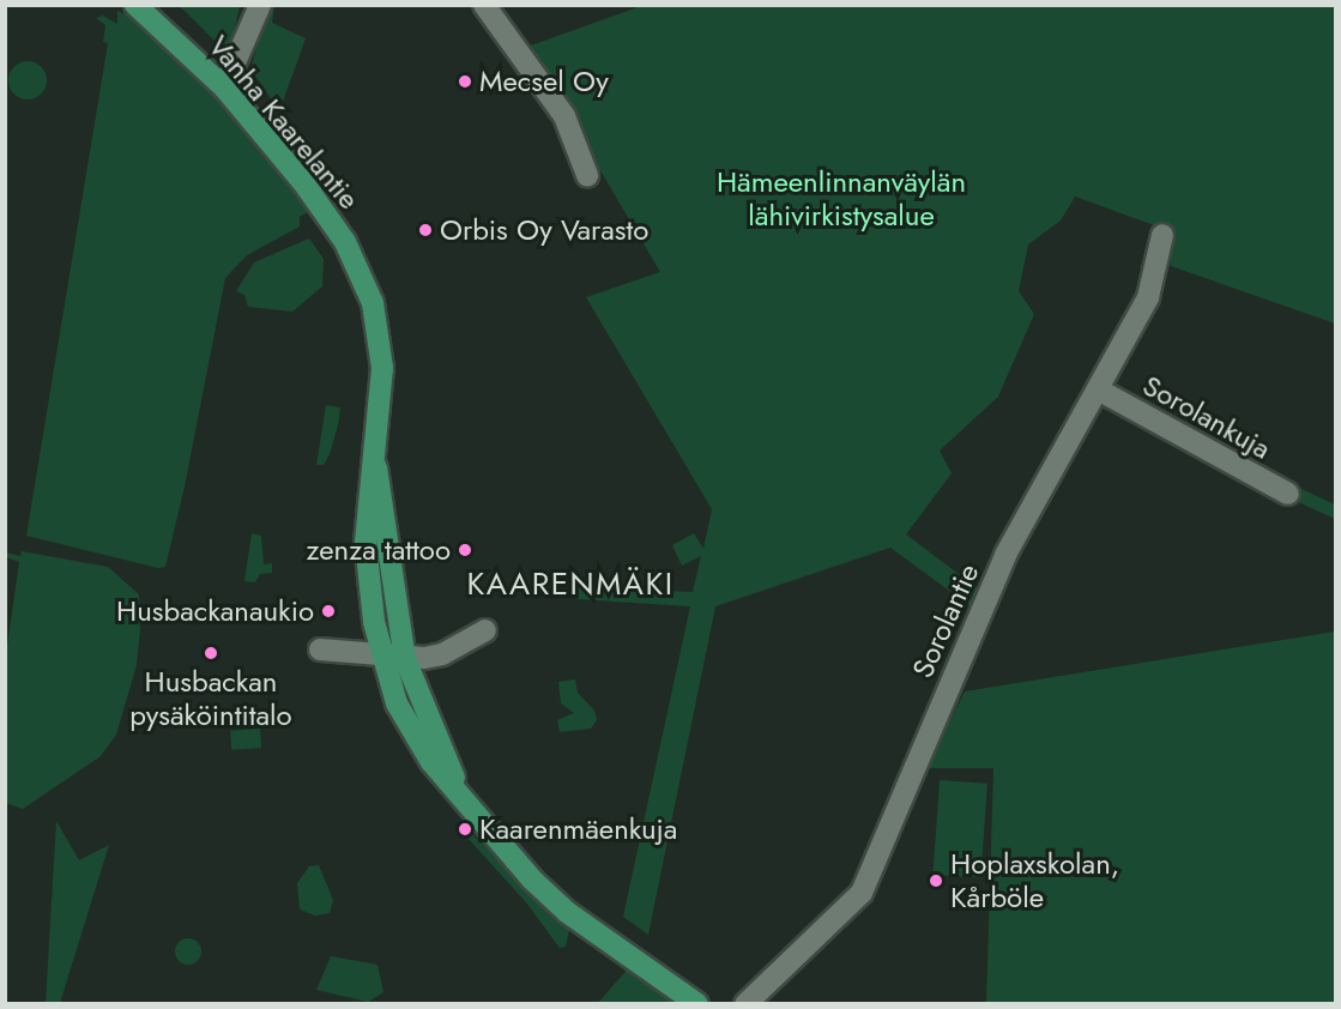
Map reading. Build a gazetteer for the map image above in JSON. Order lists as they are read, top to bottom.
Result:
{
  "streets": {
    "main road": ["Vanha Kaarelantie"],
    "street": ["Sorolankuja", "Sorolantie"]
  },
  "crossings": [
    ["Sorolankuja", "Sorolantie"]
  ],
  "districts": ["KAARENMÄKI"],
  "parks": ["Hämeenlinnanväylän lähivirkistysalue"],
  "places": [
    "Mecsel Oy",
    "Orbis Oy Varasto",
    "zenza tattoo",
    "Husbackanaukio",
    "Husbackan pysäköintitalo",
    "Kaarenmäenkuja",
    "Hoplaxskolan, Kårböle"
  ]
}
